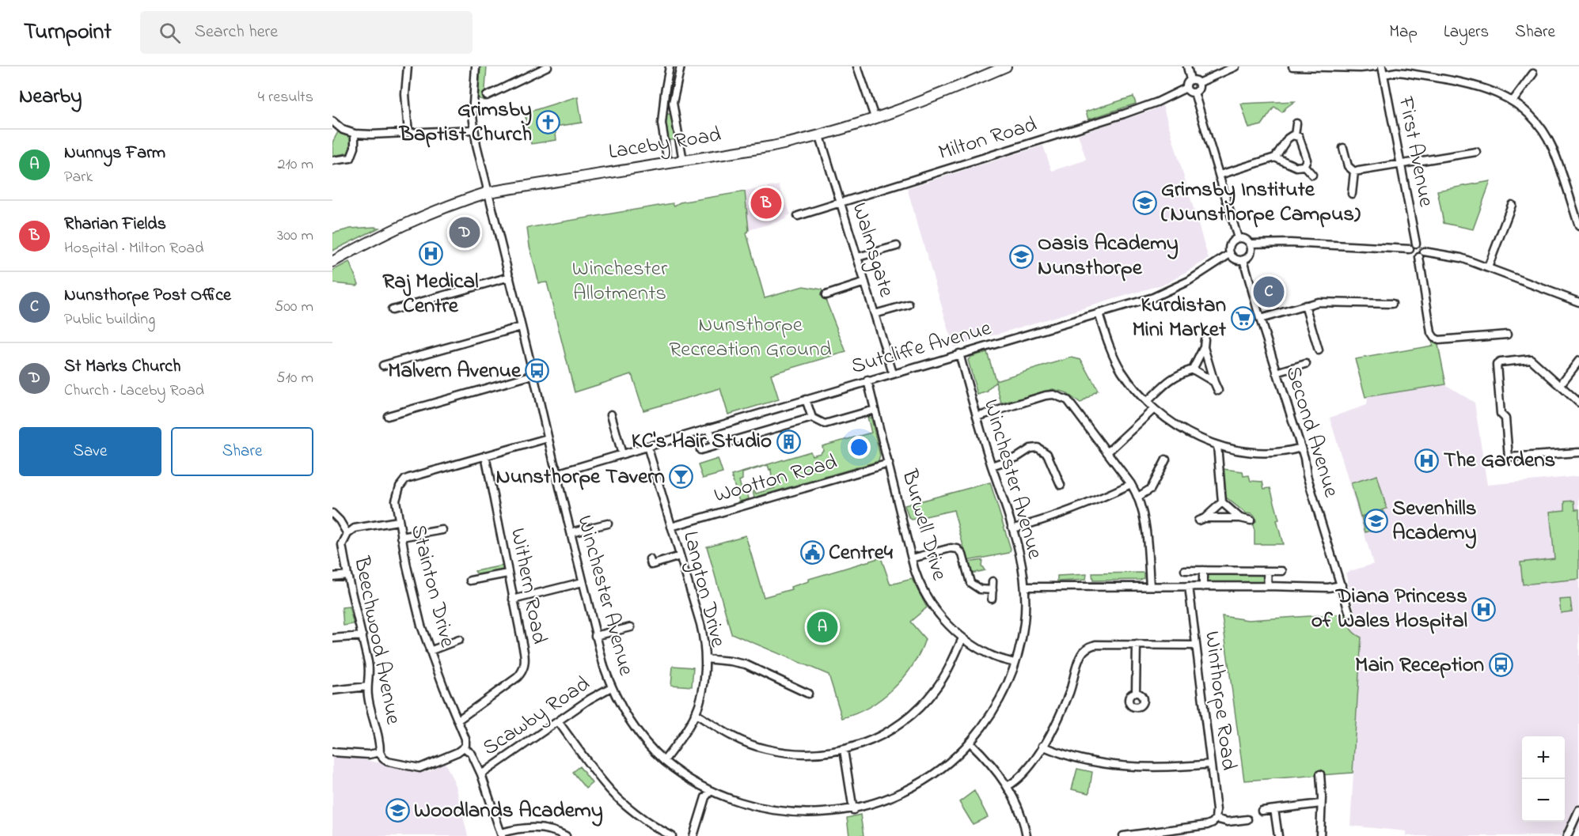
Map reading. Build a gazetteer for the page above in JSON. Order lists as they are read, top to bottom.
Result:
{
  "streets": {
    "highway": ["Laceby Road"],
    "street": [
      "Milton Road",
      "First Avenue",
      "Walmsgate",
      "Sutcliffe Avenue",
      "Second Avenue",
      "Wootton Road",
      "Winchester Avenue",
      "Burwell Drive",
      "Stainton Drive",
      "Withern Road",
      "Langton Drive",
      "Beechwood Avenue",
      "Winthorpe Road",
      "Scawby Road"
    ]
  },
  "crossings": [
    ["Milton Road", "Walmsgate"],
    ["Laceby Road", "Walmsgate"],
    ["Laceby Road", "Winchester Avenue"],
    ["Walmsgate", "Sutcliffe Avenue"],
    ["Sutcliffe Avenue", "Second Avenue"],
    ["Sutcliffe Avenue", "Winchester Avenue"],
    ["Sutcliffe Avenue", "Burwell Drive"],
    ["Sutcliffe Avenue", "Langton Drive"],
    ["Wootton Road", "Burwell Drive"],
    ["Wootton Road", "Langton Drive"],
    ["Winchester Avenue", "Burwell Drive"],
    ["Winchester Avenue", "Stainton Drive"],
    ["Winchester Avenue", "Langton Drive"],
    ["Winchester Avenue", "Scawby Road"],
    ["Stainton Drive", "Withern Road"],
    ["Stainton Drive", "Beechwood Avenue"],
    ["Stainton Drive", "Scawby Road"]
  ],
  "parks": ["Winchester Allotments", "Nunsthorpe Recreation Ground"],
  "places": {
    "church": ["Grimsby Baptist Church"],
    "school or university": [
      "Grimsby Institute (Nunsthorpe Campus)",
      "Oasis Academy Nunsthorpe",
      "Sevenhills Academy",
      "Woodlands Academy"
    ],
    "hospital": ["Raj Medical Centre", "The Gardens", "Diana Princess of Wales Hospital"],
    "supermarket": ["Kurdistan Mini Market"],
    "bus stop": ["Malvern Avenue", "Main Reception"],
    "building": ["KC's Hair Studio"],
    "bar": ["Nunsthorpe Tavern"],
    "public building": ["Centre4"]
  },
  "page": {
    "header": "Turnpoint",
    "search": "Search here",
    "nav": ["Map", "Layers", "Share"],
    "heading": ["Nearby", "4 results"],
    "list": [
      {
        "mark": "A",
        "name": "Nunnys Farm",
        "note": "Park",
        "value": "210 m"
      },
      {
        "mark": "B",
        "name": "Rharian Fields",
        "note": "Hospital · Milton Road",
        "value": "300 m"
      },
      {
        "mark": "C",
        "name": "Nunsthorpe Post Office",
        "note": "Public building",
        "value": "500 m"
      },
      {
        "mark": "D",
        "name": "St Marks Church",
        "note": "Church · Laceby Road",
        "value": "510 m"
      }
    ],
    "pins": [
      "B",
      "D",
      "C",
      "A"
    ],
    "buttons": ["Save", "Share"],
    "map_buttons": ["+", "−"]
  }
}
